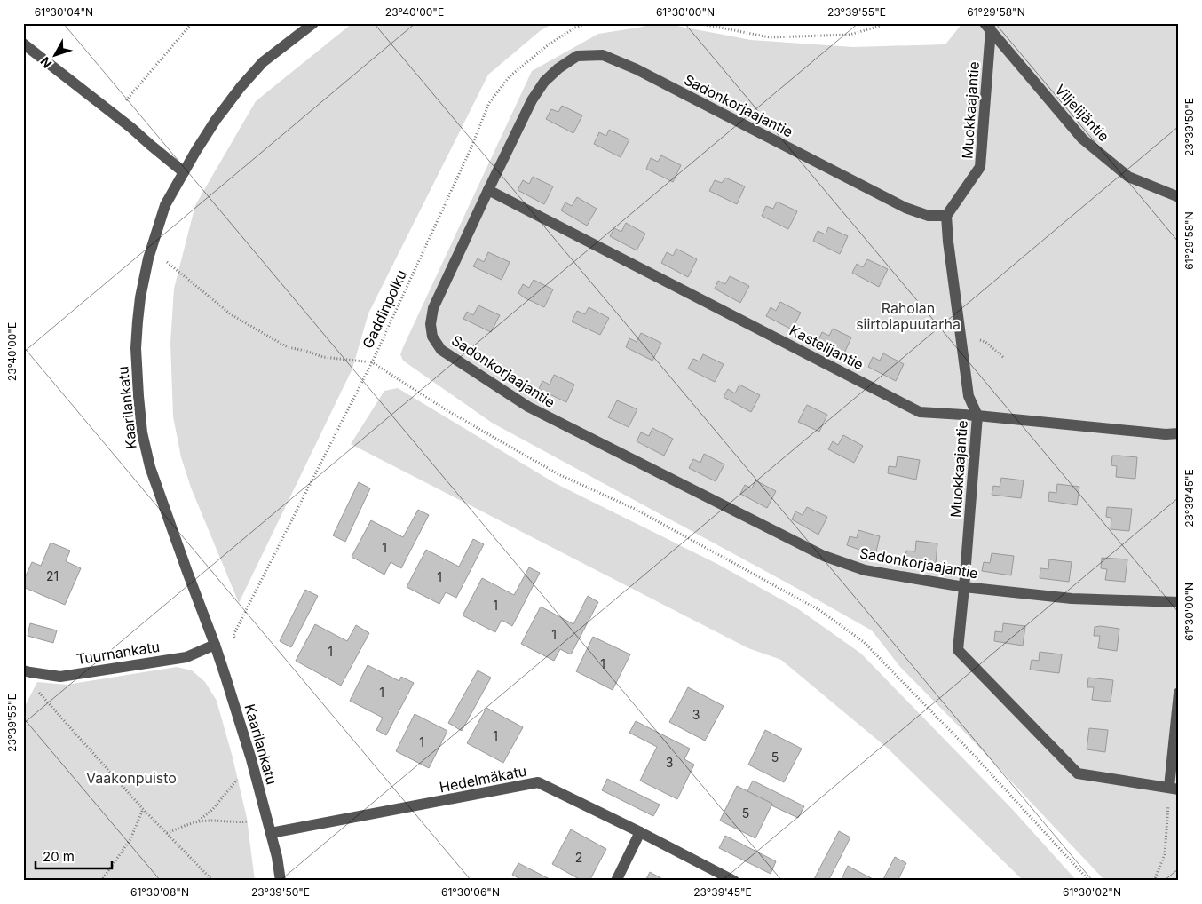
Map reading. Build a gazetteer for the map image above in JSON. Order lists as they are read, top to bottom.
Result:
{
  "streets": {
    "street": [
      "Sadonkorjaajantie",
      "Muokkaajantie",
      "Viljelijäntie",
      "Kastelijantie",
      "Kaarilankatu",
      "Tuurnankatu",
      "Hedelmäkatu"
    ],
    "path": ["Gaddinpolku"]
  },
  "crossings": [
    ["Sadonkorjaajantie", "Muokkaajantie"],
    ["Sadonkorjaajantie", "Kastelijantie"],
    ["Muokkaajantie", "Viljelijäntie"],
    ["Muokkaajantie", "Kastelijantie"],
    ["Kaarilankatu", "Tuurnankatu"],
    ["Kaarilankatu", "Hedelmäkatu"]
  ],
  "parks": ["Raholan siirtolapuutarha", "Vaakonpuisto"],
  "house_numbers": [
    "1",
    "21",
    "1",
    "1",
    "1",
    "1",
    "1",
    "1",
    "3",
    "1",
    "1",
    "5",
    "3",
    "5",
    "2"
  ],
  "scale_bar": "20 m",
  "north": "bottom left",
  "coordinates": [
    "61°30'04\"N",
    "23°40'00\"E",
    "61°30'00\"N",
    "23°39'55\"E",
    "61°29'58\"N",
    "23°39'50\"E",
    "23°39'45\"E",
    "61°30'08\"N",
    "61°30'06\"N",
    "61°30'02\"N"
  ]
}
